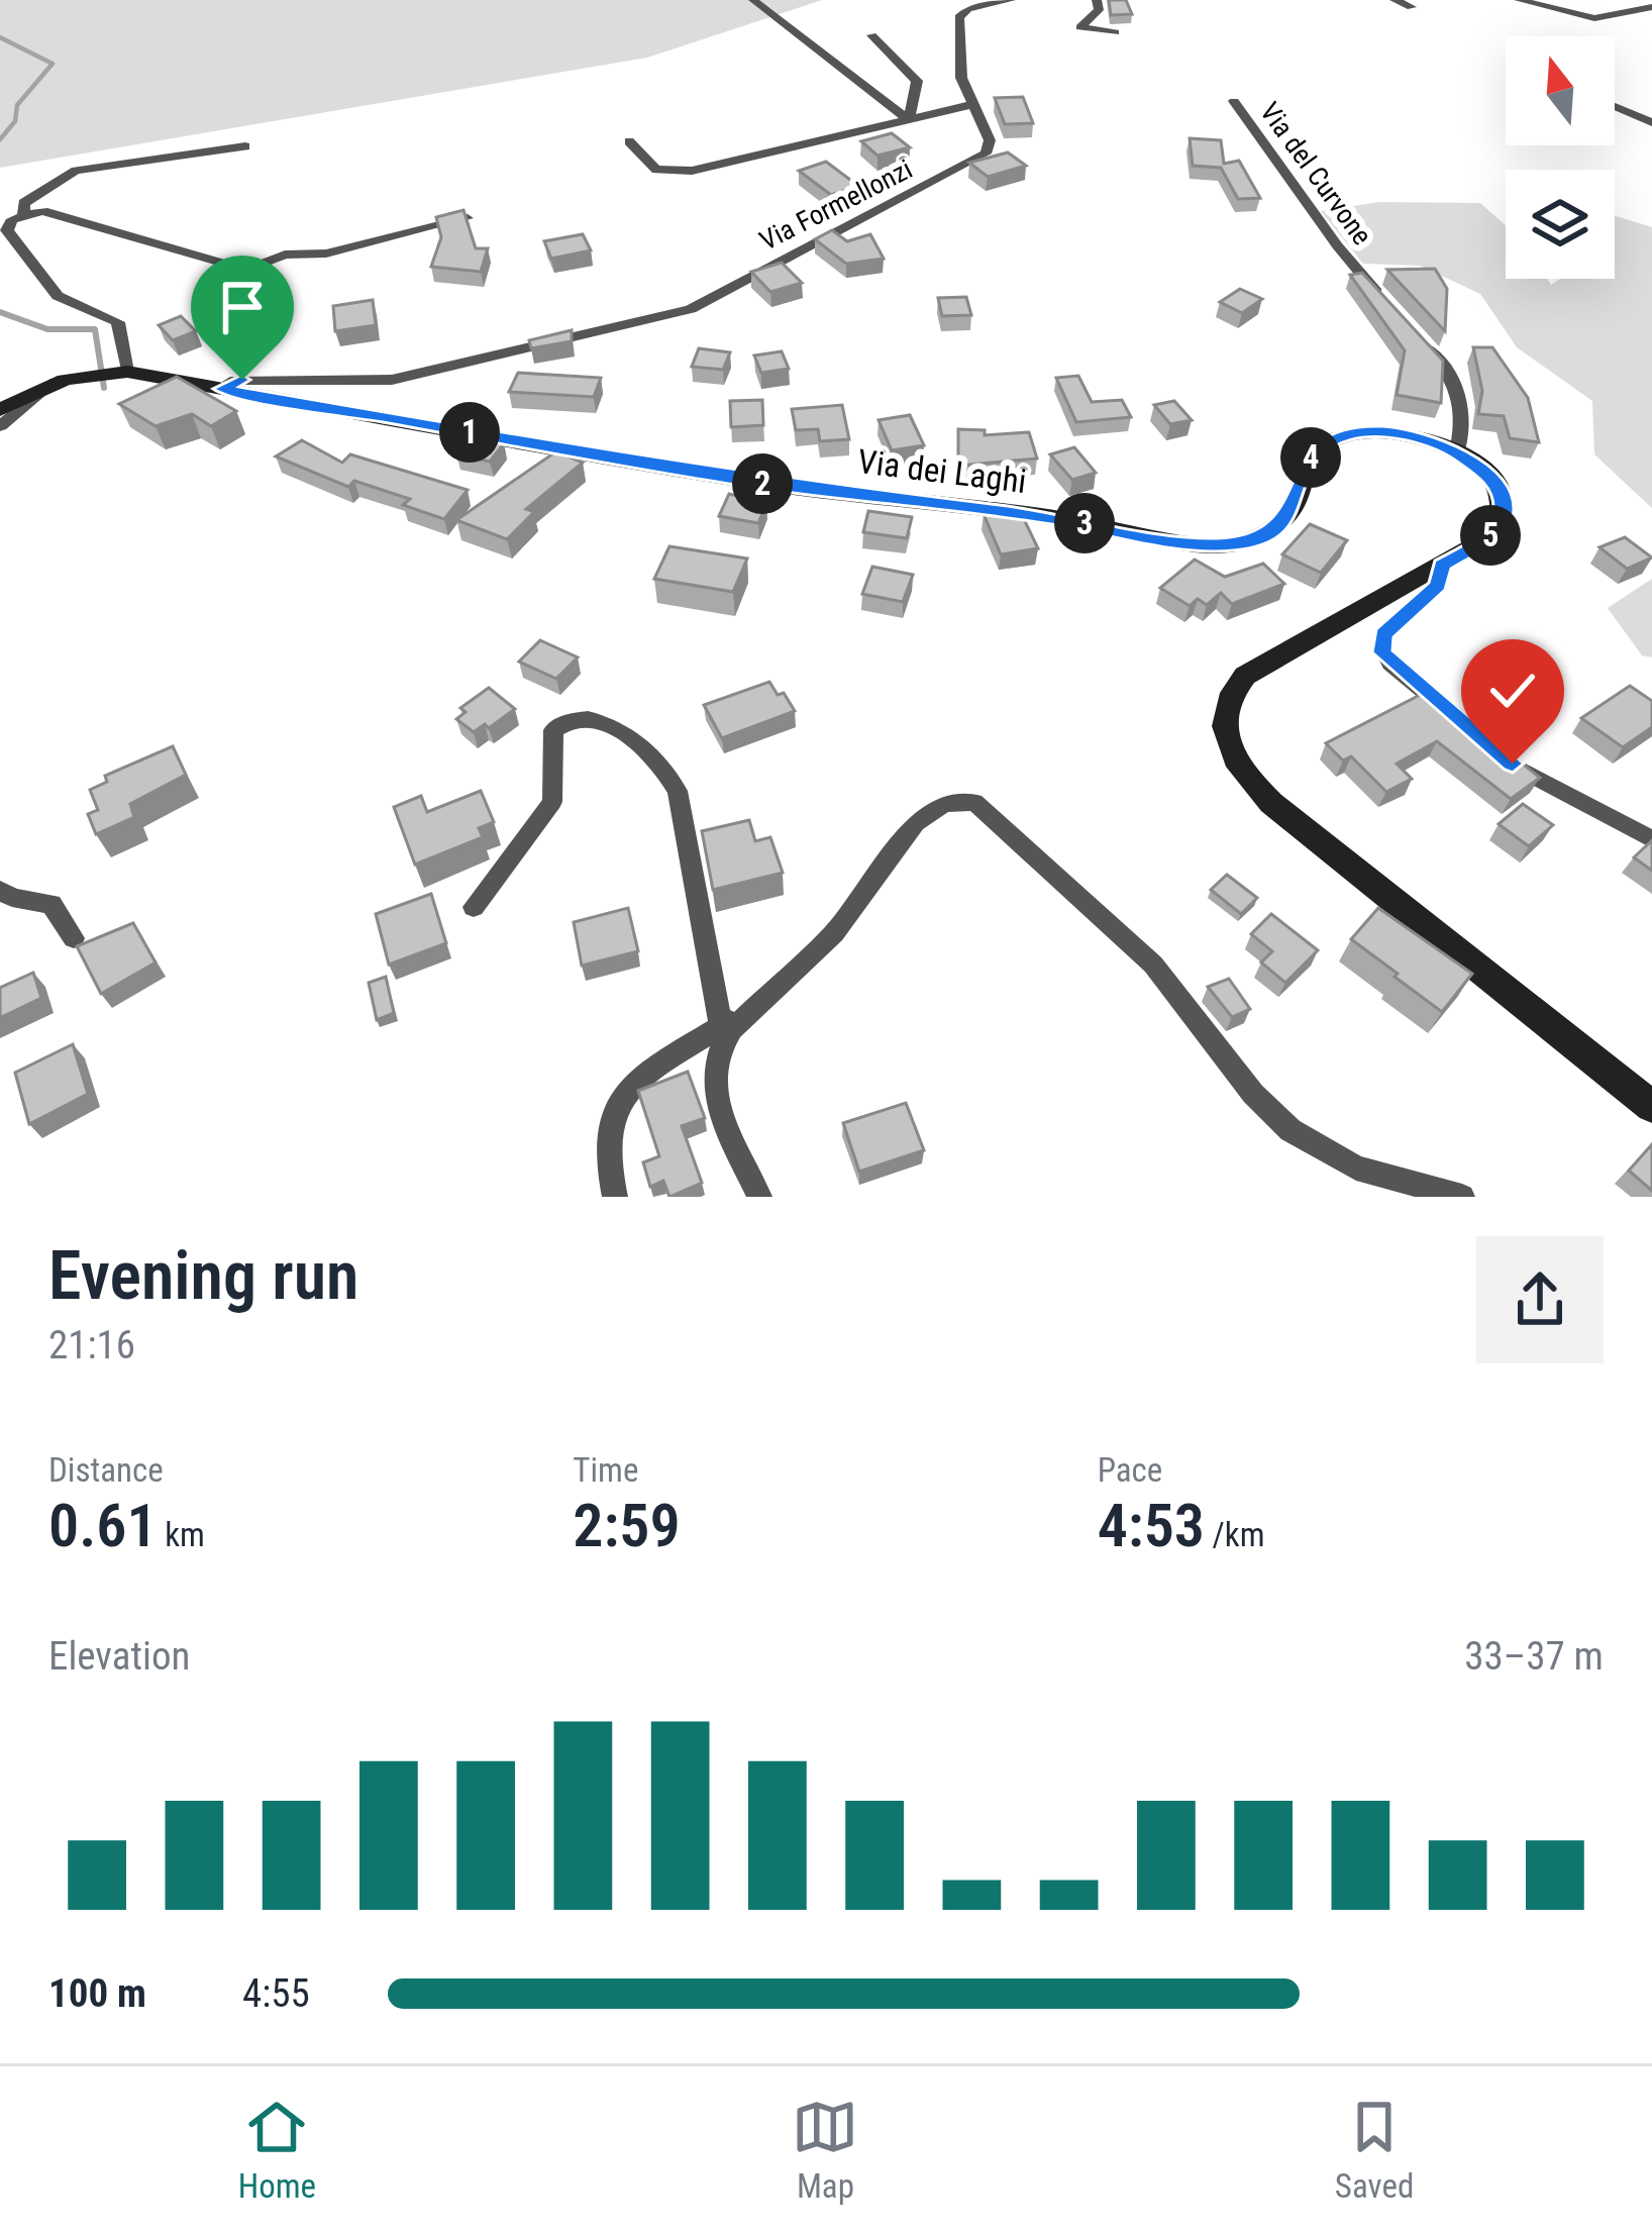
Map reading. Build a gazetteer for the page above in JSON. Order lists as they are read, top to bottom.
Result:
{
  "streets": {
    "main road": ["Via dei Laghi"],
    "street": ["Via del Curvone", "Via Formellonzi"]
  },
  "crossings": [
    ["Via Formellonzi", "Via dei Laghi"]
  ],
  "north": "top",
  "page": {
    "pins": [
      "1",
      "4",
      "2",
      "3",
      "5"
    ],
    "heading": ["Evening run", "21:16"],
    "stats": [
      ["Distance", "0.61 km"],
      ["Time", "2:59"],
      ["Pace", "4:53 /km"]
    ],
    "chart": ["Elevation", "33–37 m"],
    "list": [
      {
        "name": "100 m",
        "note": "4:55"
      }
    ],
    "tabs": ["Home", "Map", "Saved"]
  }
}
